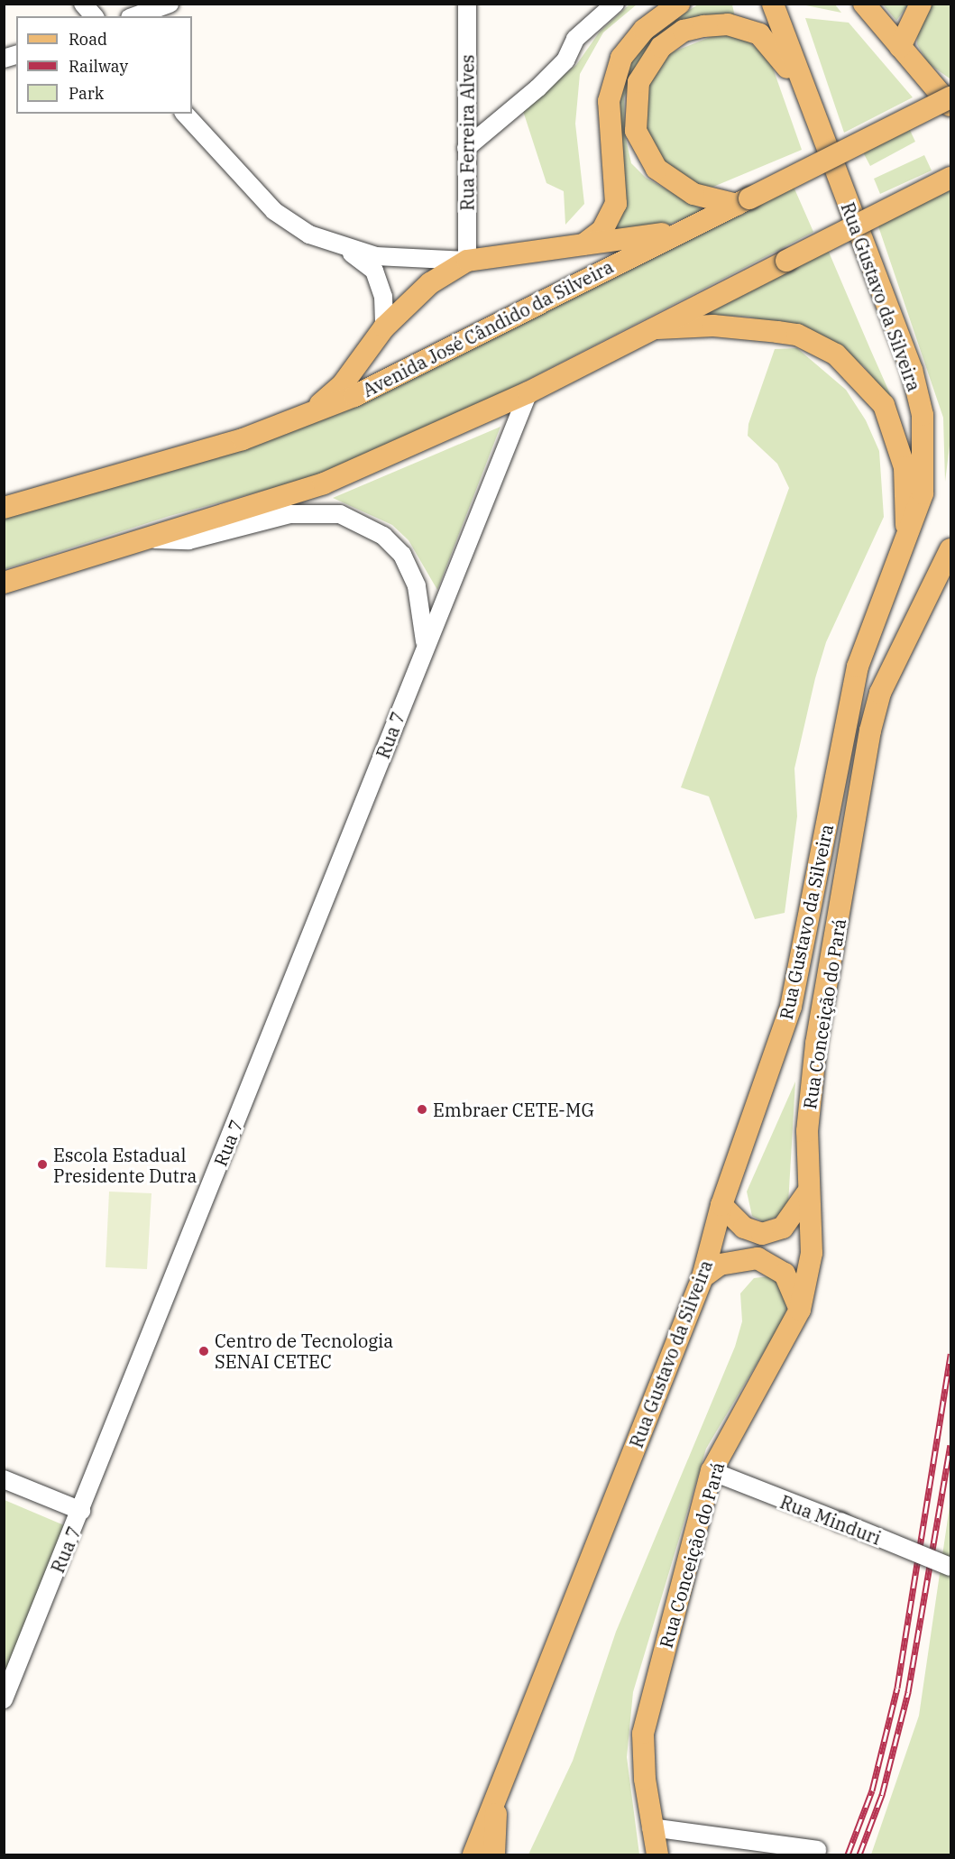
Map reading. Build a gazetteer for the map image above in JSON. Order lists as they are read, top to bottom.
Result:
{
  "streets": {
    "main road": ["Rua Gustavo da Silveira", "Avenida José Cândido da Silveira", "Rua Conceição do Pará"],
    "street": ["Rua Ferreira Alves", "Rua 7", "Rua Minduri"]
  },
  "crossings": [
    ["Rua Conceição do Pará", "Rua Minduri"]
  ],
  "places": ["Embraer CETE-MG", "Escola Estadual Presidente Dutra", "Centro de Tecnologia SENAI CETEC"],
  "legend": ["Road", "Railway", "Park"]
}
